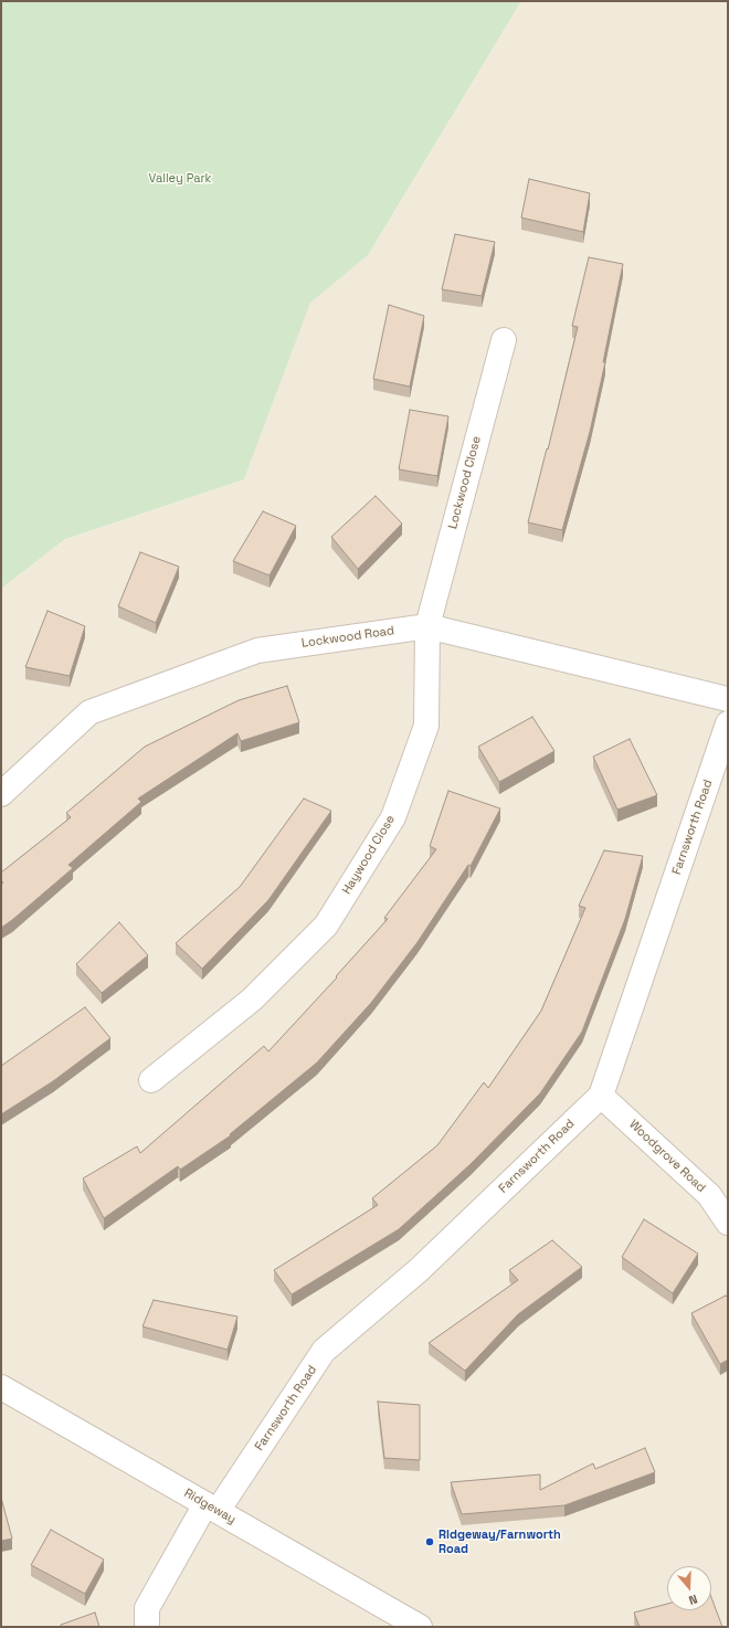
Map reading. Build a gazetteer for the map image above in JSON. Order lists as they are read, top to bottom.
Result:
{
  "streets": {
    "street": [
      "Lockwood Close",
      "Lockwood Road",
      "Farnsworth Road",
      "Haywood Close",
      "Woodgrove Road",
      "Ridgeway"
    ]
  },
  "crossings": [
    ["Lockwood Close", "Lockwood Road"],
    ["Lockwood Close", "Haywood Close"],
    ["Lockwood Road", "Haywood Close"],
    ["Farnsworth Road", "Woodgrove Road"],
    ["Farnsworth Road", "Ridgeway"]
  ],
  "parks": ["Valley Park"],
  "places": ["Ridgeway/Farnworth Road"],
  "north": "bottom"
}
